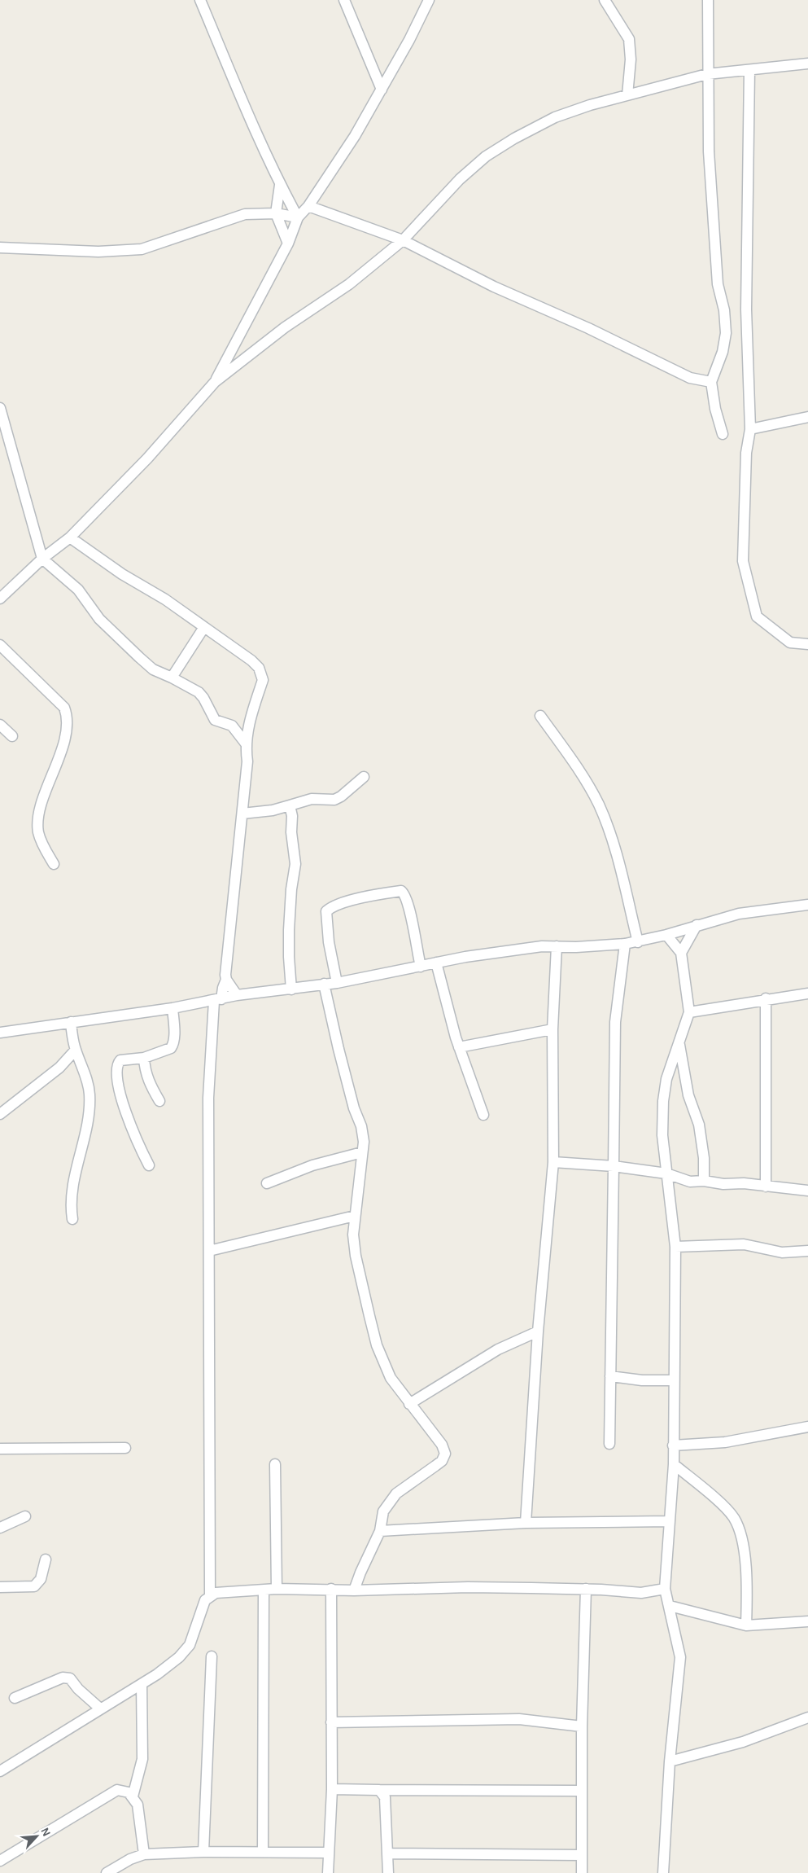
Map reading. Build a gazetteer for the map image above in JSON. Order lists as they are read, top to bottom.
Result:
{
  "north": "top right"
}
